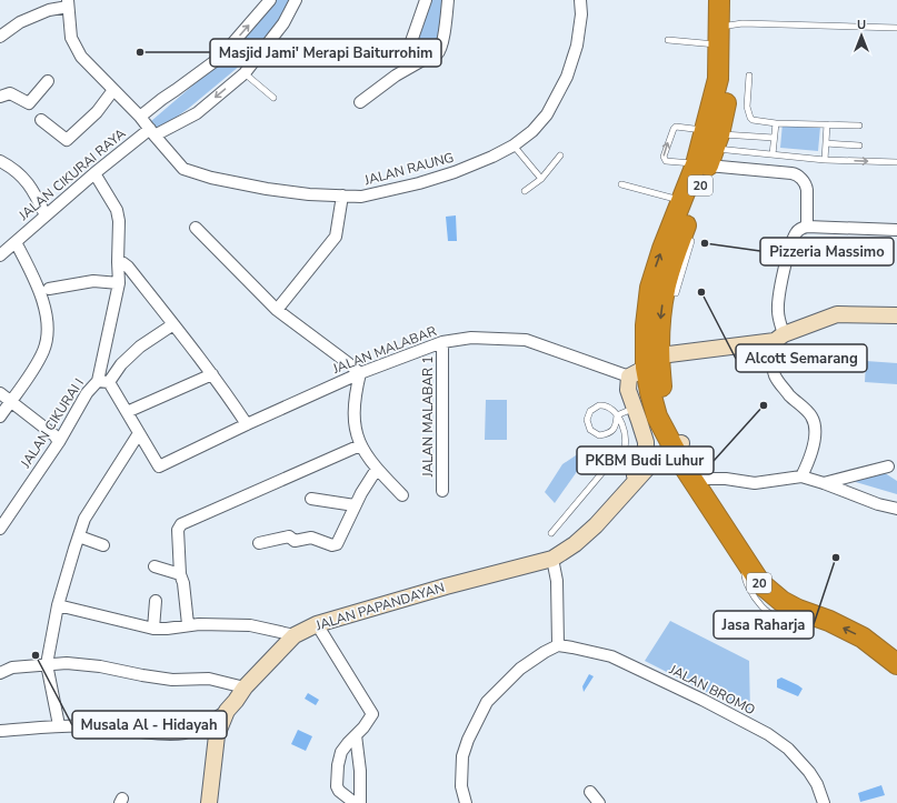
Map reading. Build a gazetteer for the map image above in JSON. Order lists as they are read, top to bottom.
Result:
{
  "streets": {
    "highway": ["20"],
    "main road": ["JALAN PAPANDAYAN"],
    "street": [
      "JALAN RAUNG",
      "JALAN CIKURAI RAYA",
      "JALAN MALABAR",
      "JALAN MALABAR 1",
      "JALAN CIKURAI I",
      "JALAN BROMO"
    ]
  },
  "crossings": [
    ["JALAN RAUNG", "JALAN CIKURAI RAYA"],
    ["JALAN CIKURAI RAYA", "JALAN CIKURAI I"],
    ["20", "JALAN MALABAR"],
    ["20", "JALAN PAPANDAYAN"],
    ["JALAN MALABAR", "JALAN MALABAR 1"],
    ["JALAN MALABAR", "JALAN PAPANDAYAN"]
  ],
  "places": [
    "Masjid Jami' Merapi Baiturrohim",
    "Pizzeria Massimo",
    "Alcott Semarang",
    "PKBM Budi Luhur",
    "Jasa Raharja",
    "Musala Al - Hidayah"
  ],
  "north": "top"
}
